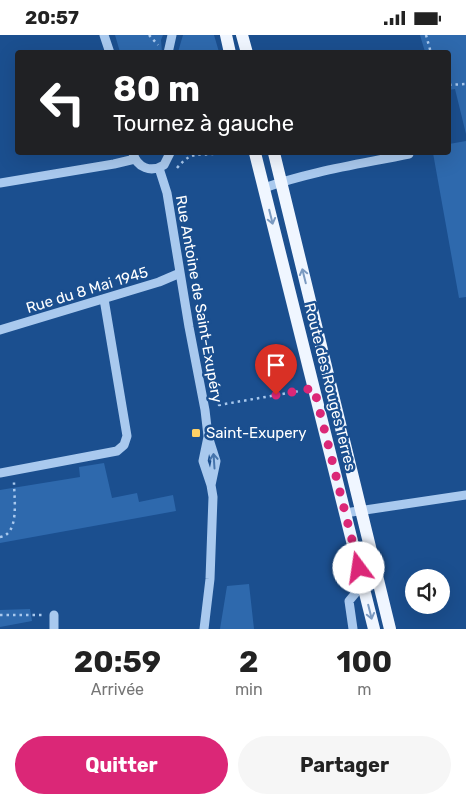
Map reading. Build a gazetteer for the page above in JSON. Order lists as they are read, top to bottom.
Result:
{
  "streets": {
    "main road": ["Route des Rouges Terres"],
    "street": ["Rue du 8 Mai 1945", "Rue Antoine de Saint-Exupéry"]
  },
  "crossings": [
    ["Rue du 8 Mai 1945", "Rue Antoine de Saint-Exupéry"]
  ],
  "places": {
    "transit": ["Saint-Exupery"]
  },
  "page": {
    "status": "20:57",
    "turn": ["80 m", "Tournez à gauche"],
    "eta": [
      "20:59",
      "Arrivée",
      "2",
      "min",
      "100",
      "m"
    ],
    "buttons": ["Quitter", "Partager"]
  }
}
